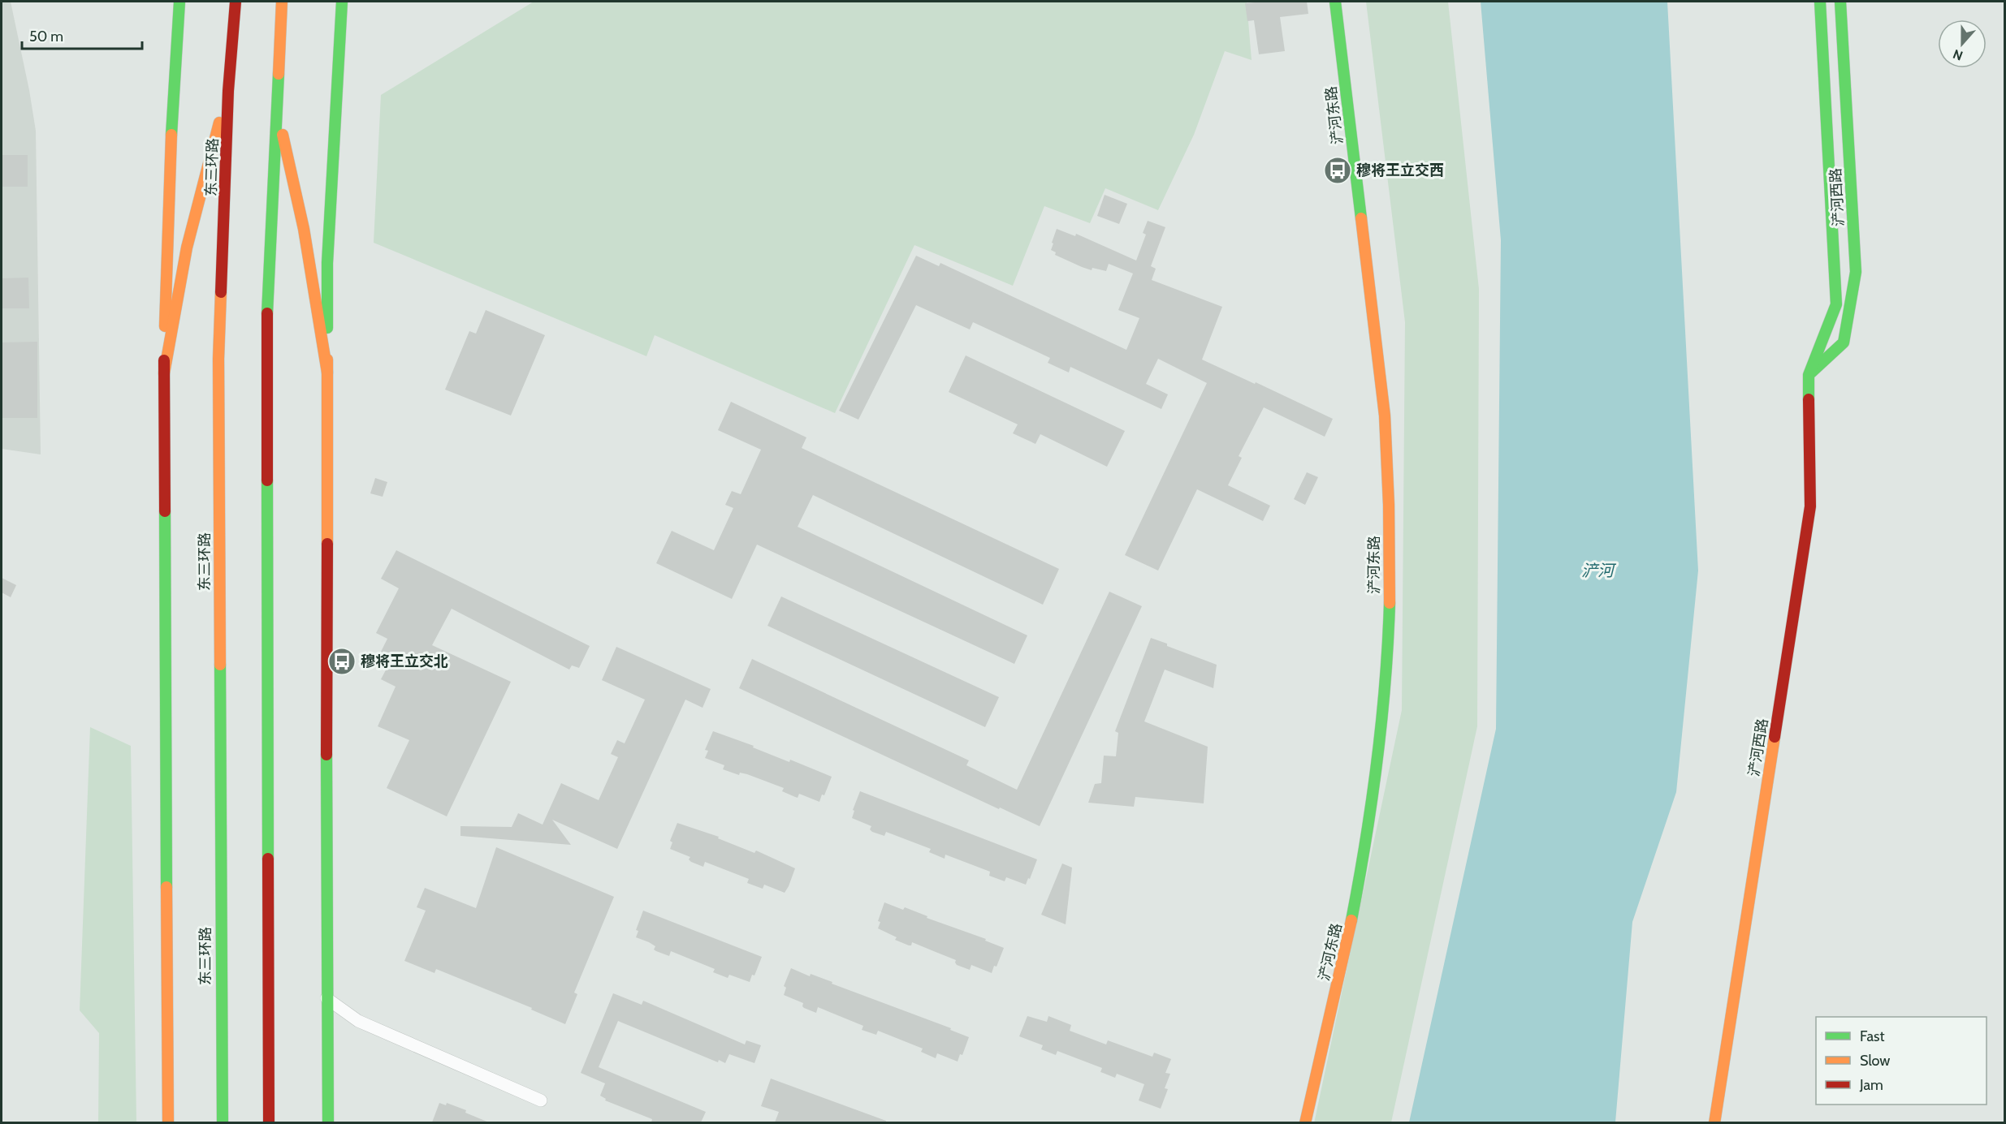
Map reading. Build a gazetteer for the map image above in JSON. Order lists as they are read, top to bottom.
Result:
{
  "streets": {
    "main road": ["浐河东路", "东三环路", "浐河西路"]
  },
  "water": ["浐河"],
  "places": {
    "bus stop": ["穆将王立交西", "穆将王立交北"]
  },
  "legend": ["Fast", "Slow", "Jam"],
  "scale_bar": "50 m",
  "north": "bottom"
}
